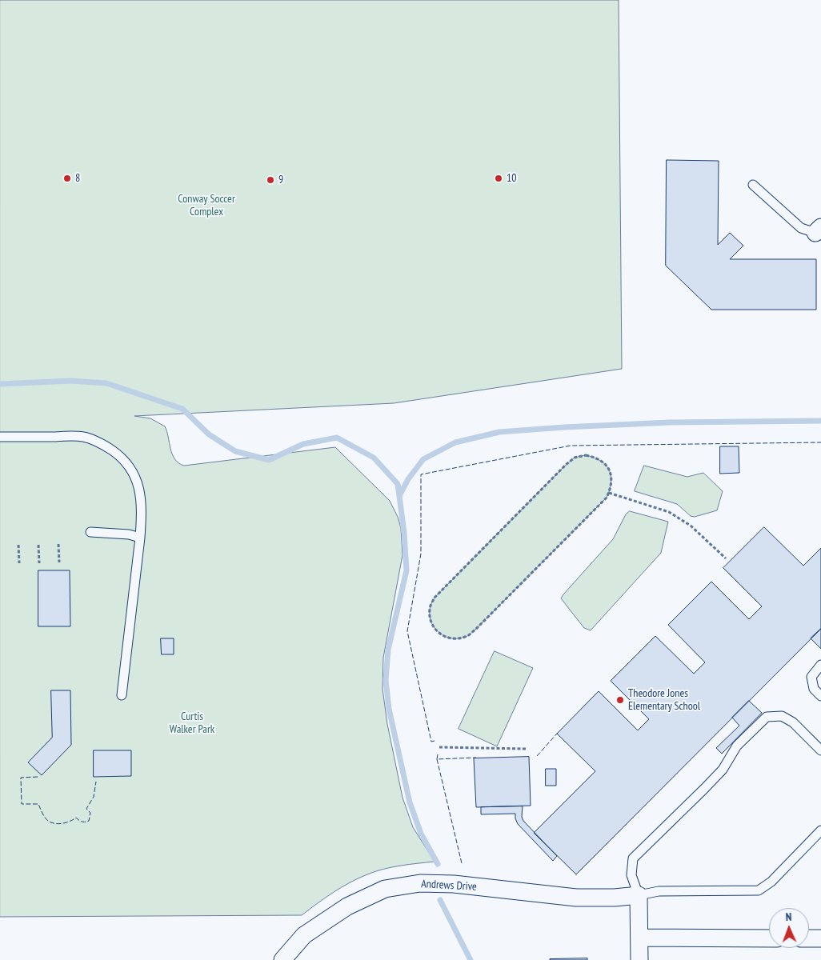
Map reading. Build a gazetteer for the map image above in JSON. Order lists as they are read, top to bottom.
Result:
{
  "streets": {
    "street": ["Andrews Drive"]
  },
  "parks": ["Conway Soccer Complex", "Curtis Walker Park"],
  "places": [
    "8",
    "10",
    "9",
    "Theodore Jones Elementary School"
  ],
  "north": "top"
}
